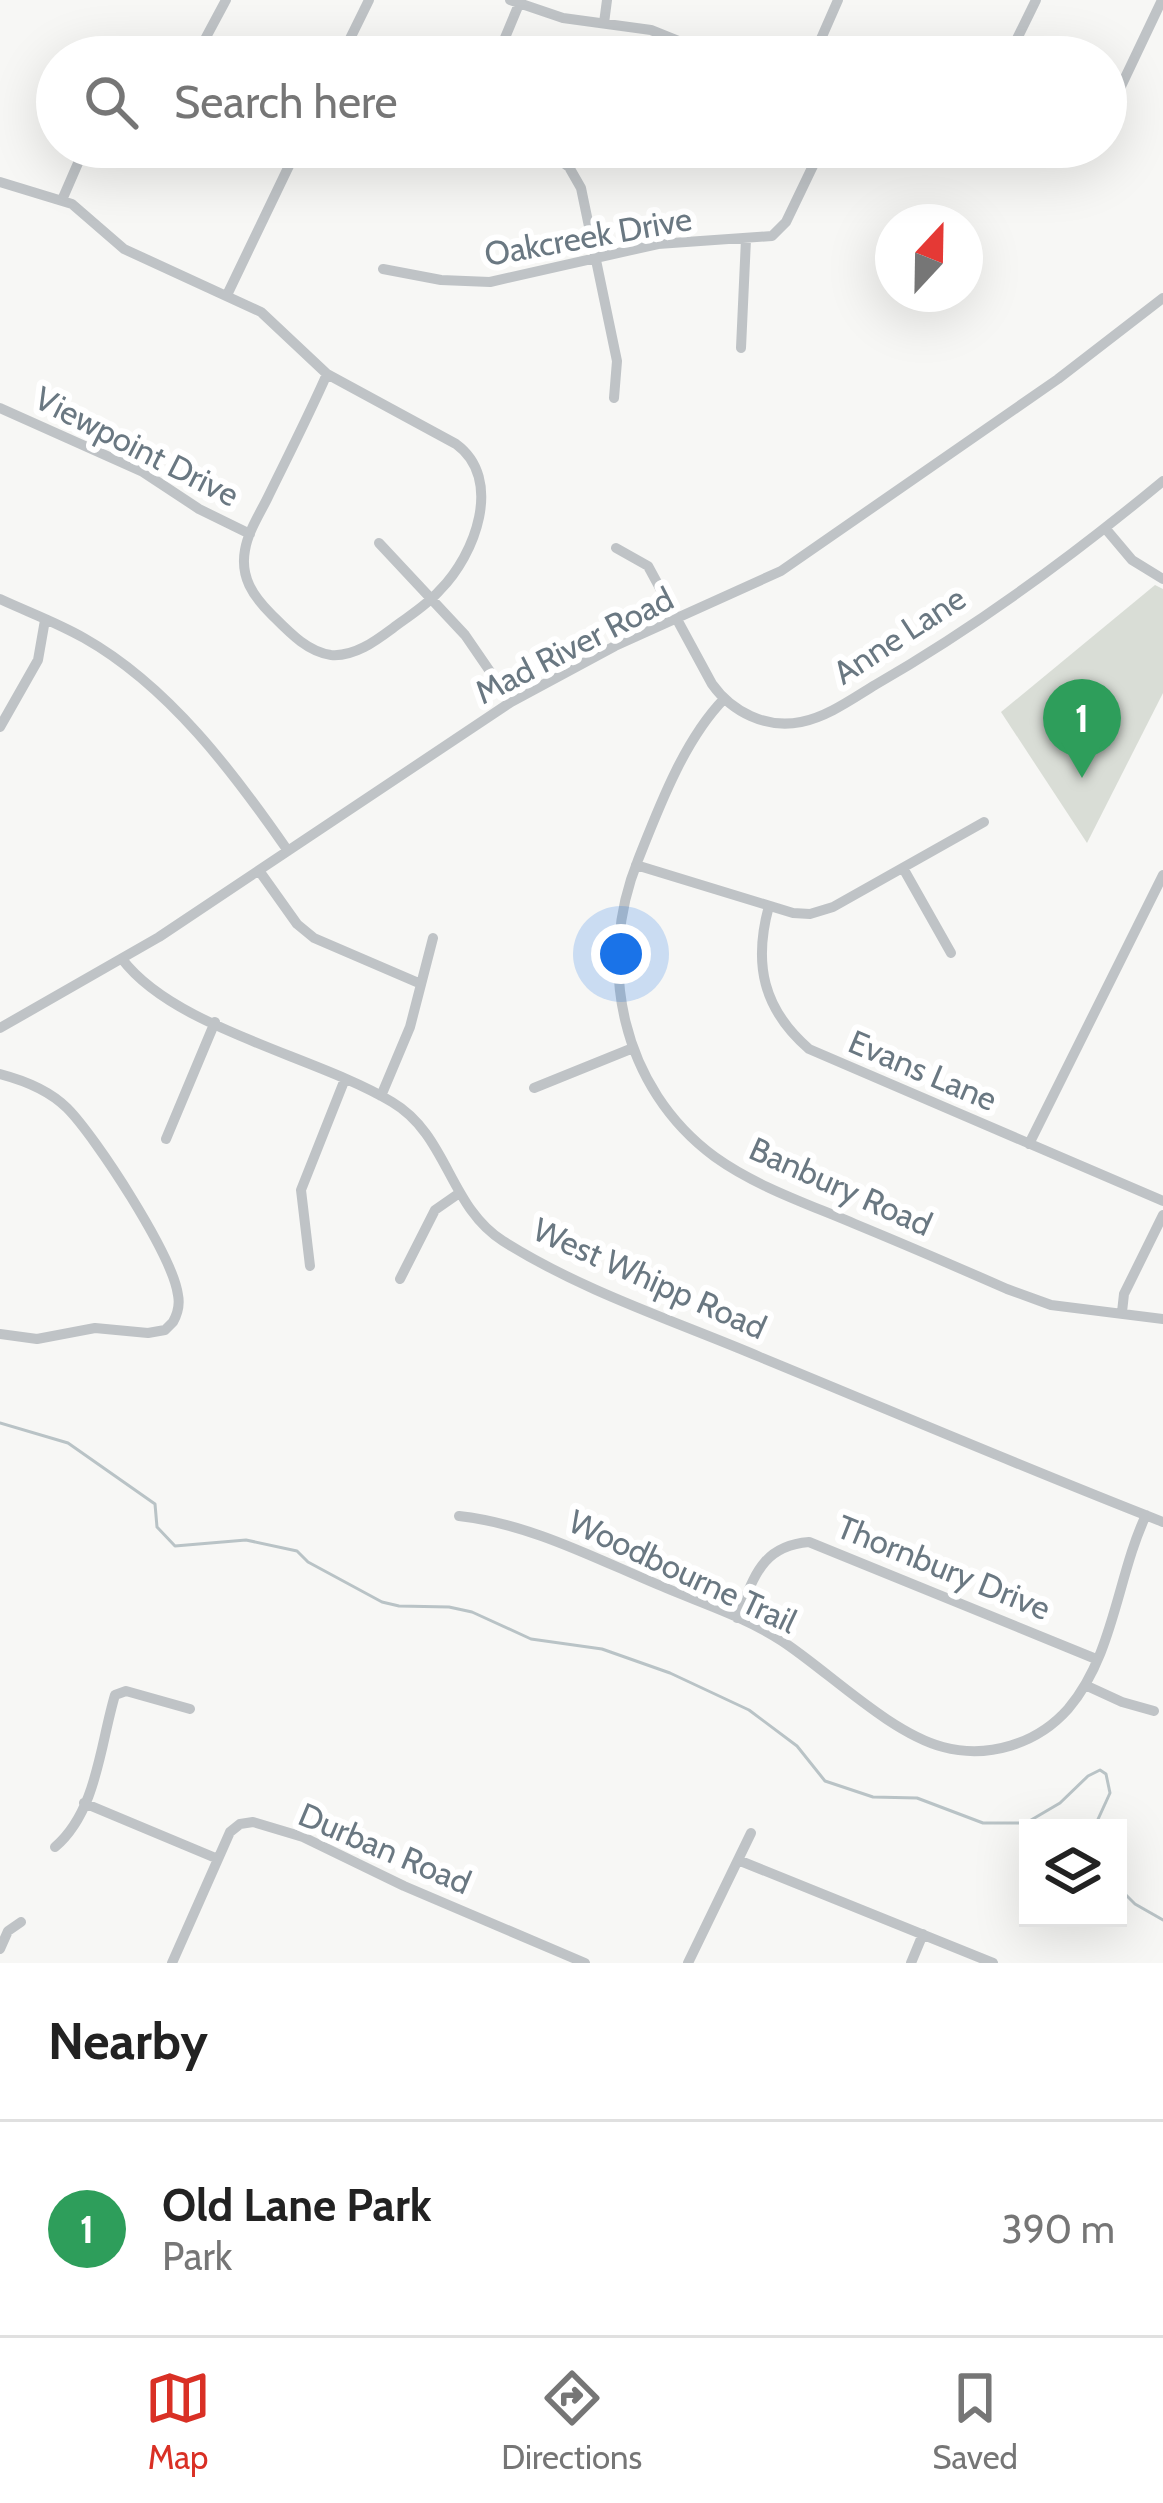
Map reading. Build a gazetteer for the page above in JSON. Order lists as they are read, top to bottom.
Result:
{
  "streets": {
    "street": [
      "Oakcreek Drive",
      "Viewpoint Drive",
      "Anne Lane",
      "Mad River Road",
      "Evans Lane",
      "Banbury Road",
      "West Whipp Road",
      "Thornbury Drive",
      "Woodbourne Trail",
      "Durban Road"
    ]
  },
  "crossings": [
    ["Anne Lane", "Banbury Road"],
    ["Mad River Road", "West Whipp Road"],
    ["West Whipp Road", "Woodbourne Trail"],
    ["Thornbury Drive", "Woodbourne Trail"]
  ],
  "north": "top",
  "page": {
    "search": "Search here",
    "pins": "1",
    "heading": "Nearby",
    "list": [
      {
        "mark": "1",
        "name": "Old Lane Park",
        "note": "Park",
        "value": "390 m"
      }
    ],
    "nav": ["Map", "Directions", "Saved"]
  }
}
